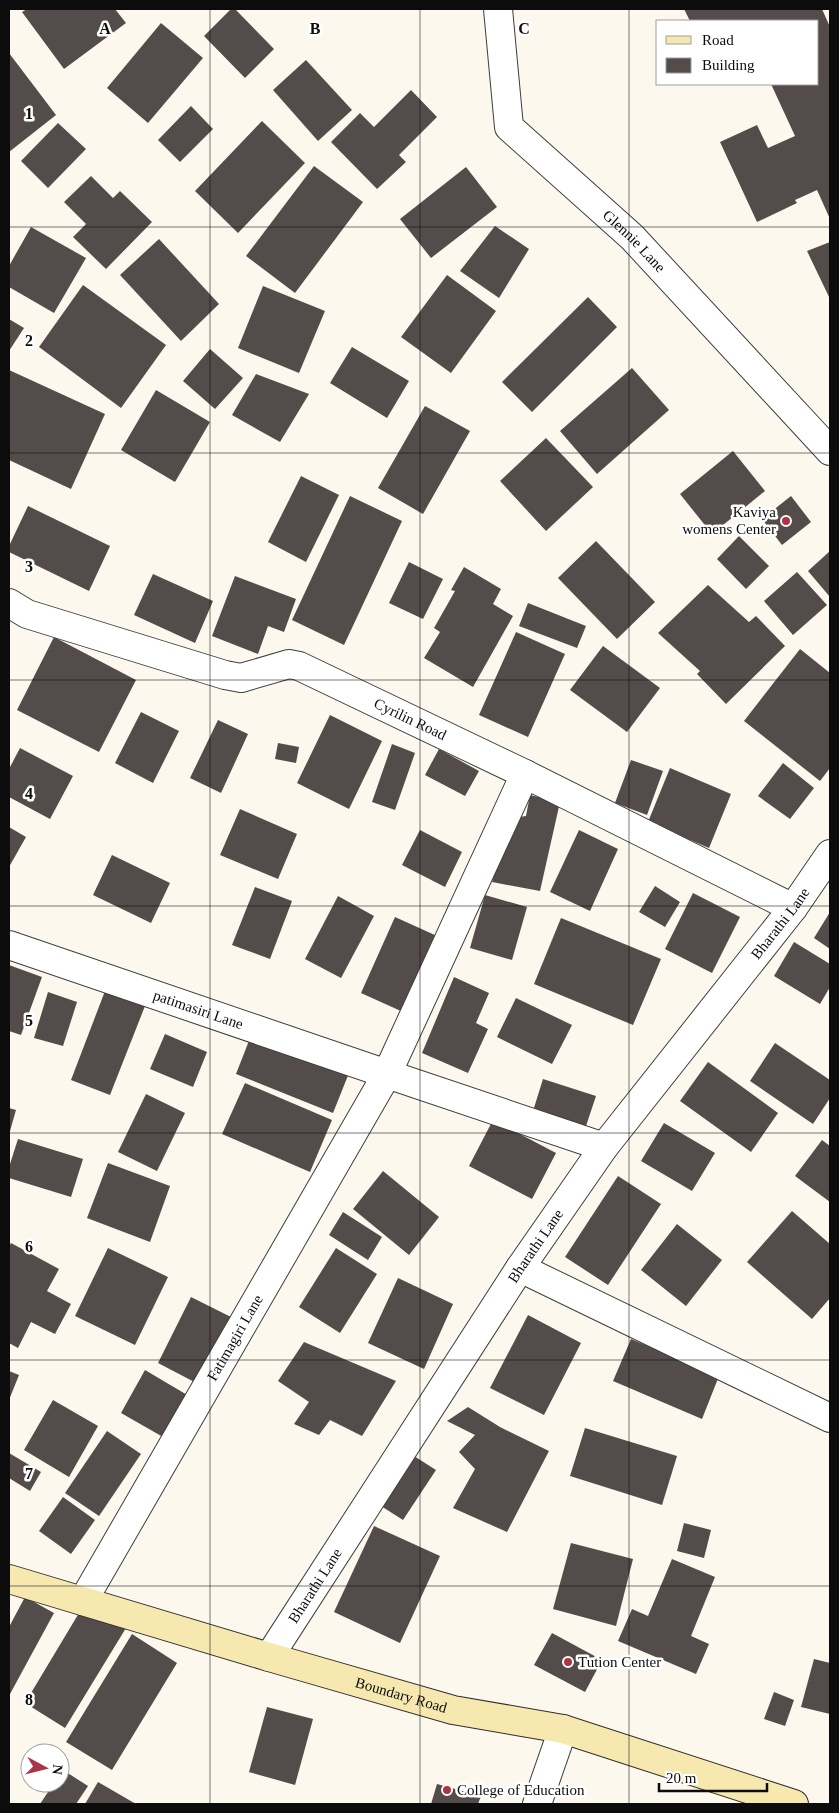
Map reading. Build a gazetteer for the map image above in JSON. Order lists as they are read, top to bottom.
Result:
{
  "streets": {
    "main road": ["Boundary Road"],
    "street": [
      "Glennie Lane",
      "Cyrilin Road",
      "Bharathi Lane",
      "patimasiri Lane",
      "Fatimagiri Lane"
    ]
  },
  "crossings": [
    ["Cyrilin Road", "Bharathi Lane"],
    ["Cyrilin Road", "Fatimagiri Lane"],
    ["Bharathi Lane", "patimasiri Lane"],
    ["Bharathi Lane", "Boundary Road"],
    ["patimasiri Lane", "Fatimagiri Lane"],
    ["Fatimagiri Lane", "Boundary Road"]
  ],
  "places": ["Kaviya womens Center", "Tution Center", "College of Education"],
  "legend": ["Road", "Building"],
  "scale_bar": "20 m",
  "north": "right",
  "grid": {
    "columns": ["A", "B", "C"],
    "rows": [
      "1",
      "2",
      "3",
      "4",
      "5",
      "6",
      "7",
      "8"
    ]
  }
}
